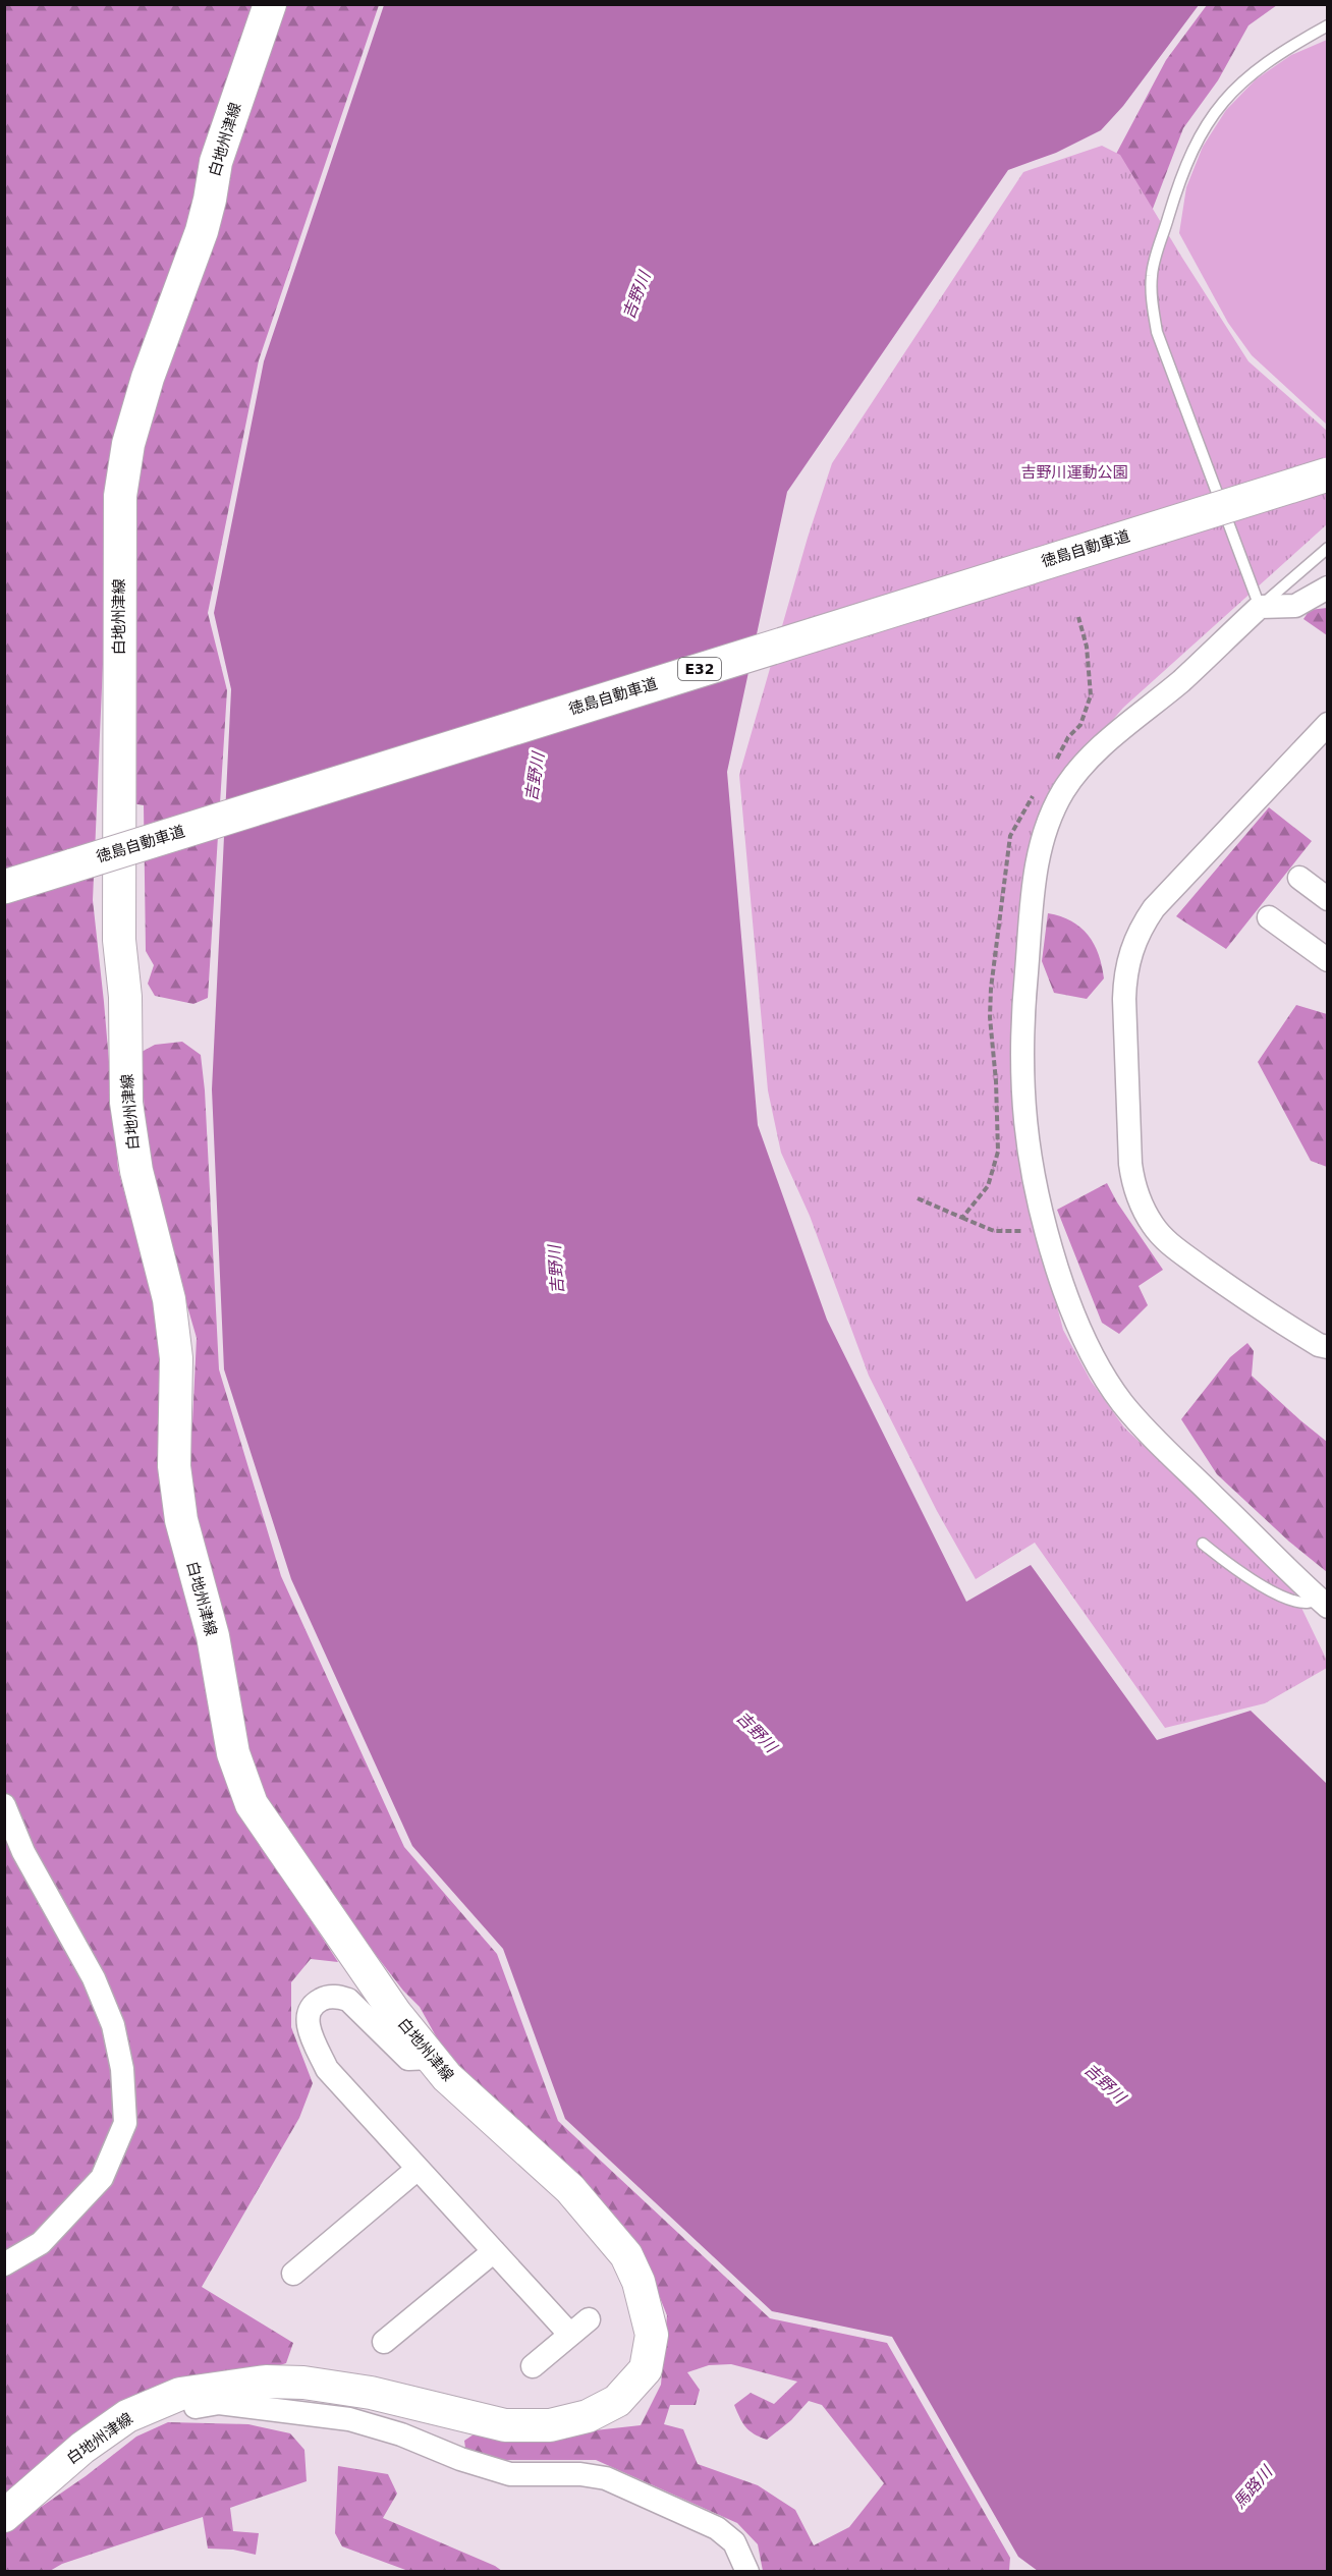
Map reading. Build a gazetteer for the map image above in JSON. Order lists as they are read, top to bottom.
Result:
{
  "streets": {
    "highway": ["徳島自動車道", "E32"],
    "main road": ["白地州津線"]
  },
  "water": ["吉野川", "馬路川"],
  "parks": ["吉野川運動公園"]
}
